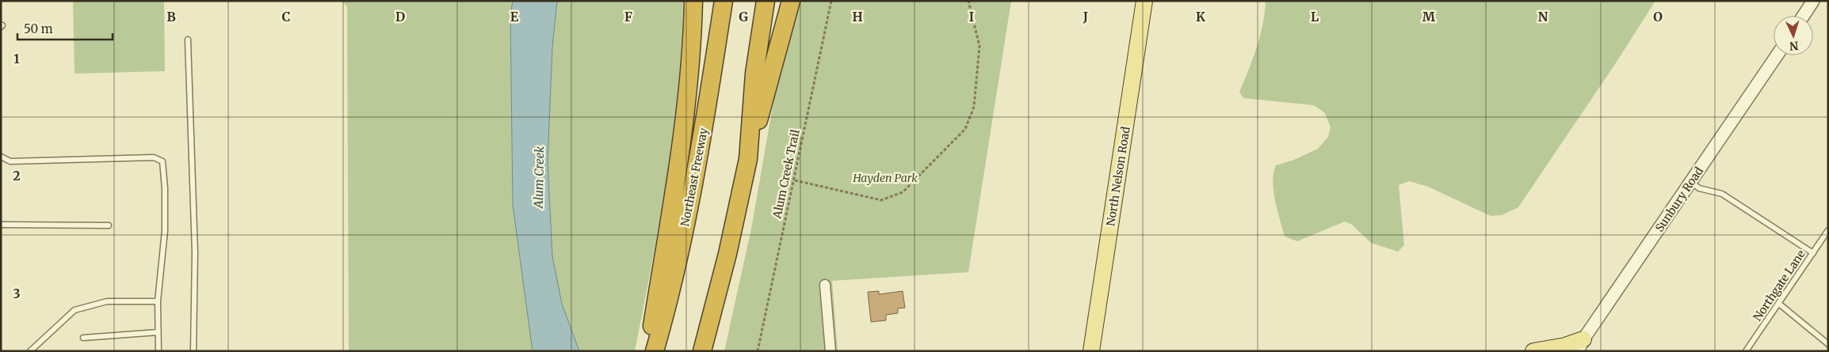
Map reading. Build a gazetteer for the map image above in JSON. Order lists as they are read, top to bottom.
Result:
{
  "streets": {
    "highway": ["Northeast Freeway"],
    "main road": ["North Nelson Road"],
    "street": ["Sunbury Road"],
    "lane": ["Northgate Lane"],
    "path": ["Alum Creek Trail"]
  },
  "water": ["Alum Creek"],
  "parks": ["Hayden Park"],
  "scale_bar": "50 m",
  "north": "bottom",
  "grid": {
    "columns": [
      "B",
      "C",
      "D",
      "E",
      "F",
      "G",
      "H",
      "I",
      "J",
      "K",
      "L",
      "M",
      "N",
      "O"
    ],
    "rows": ["1", "2", "3"]
  }
}
